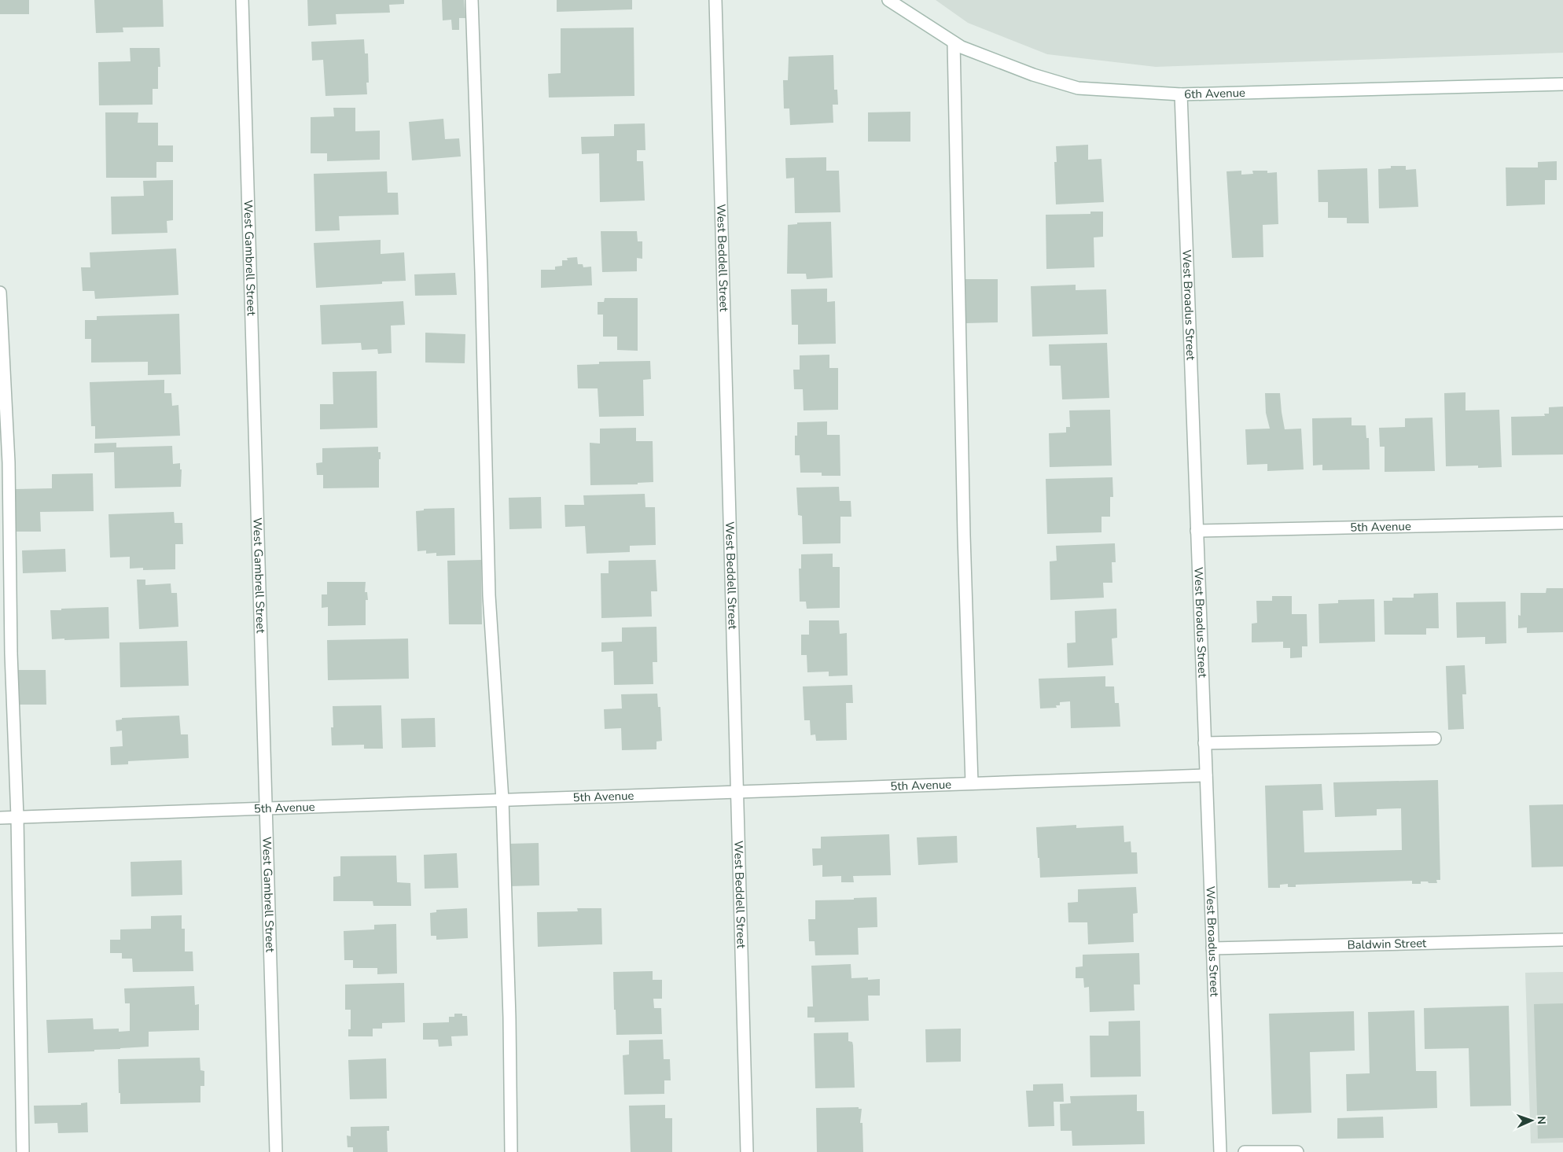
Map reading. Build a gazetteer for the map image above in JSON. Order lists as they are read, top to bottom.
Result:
{
  "streets": {
    "street": [
      "6th Avenue",
      "West Gambrell Street",
      "West Beddell Street",
      "West Broadus Street",
      "5th Avenue",
      "Baldwin Street"
    ]
  },
  "crossings": [
    ["6th Avenue", "West Broadus Street"],
    ["West Gambrell Street", "5th Avenue"],
    ["West Beddell Street", "5th Avenue"],
    ["West Broadus Street", "5th Avenue"],
    ["West Broadus Street", "Baldwin Street"]
  ],
  "north": "right"
}
